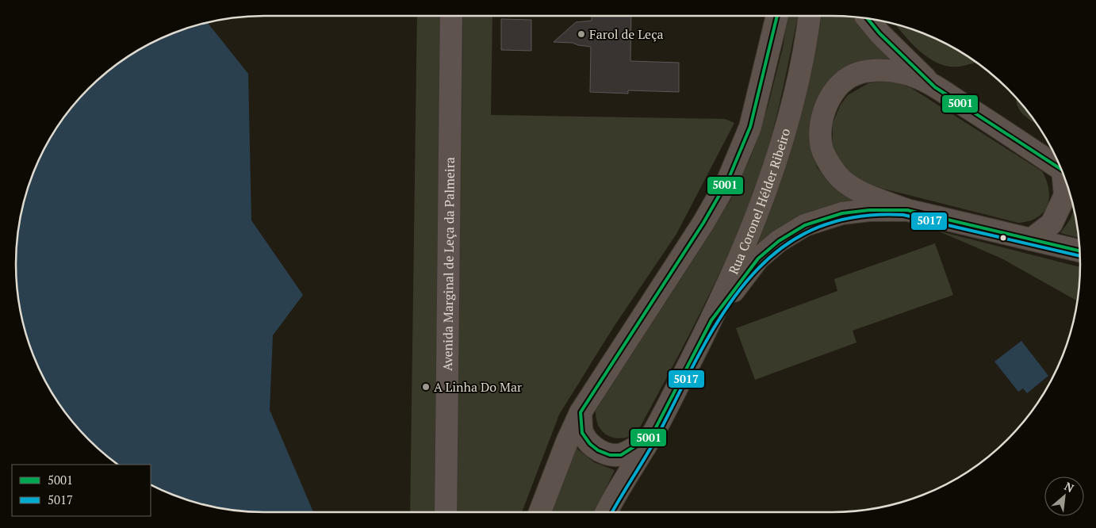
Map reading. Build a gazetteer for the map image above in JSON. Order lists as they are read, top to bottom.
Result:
{
  "streets": {
    "main road": ["Rua Coronel Hélder Ribeiro"],
    "street": ["Avenida Marginal de Leça da Palmeira"]
  },
  "places": ["Farol de Leça", "A Linha Do Mar"],
  "lines": ["transit line 5001", "transit line 5017"],
  "legend": ["5001", "5017"],
  "north": "top right"
}
